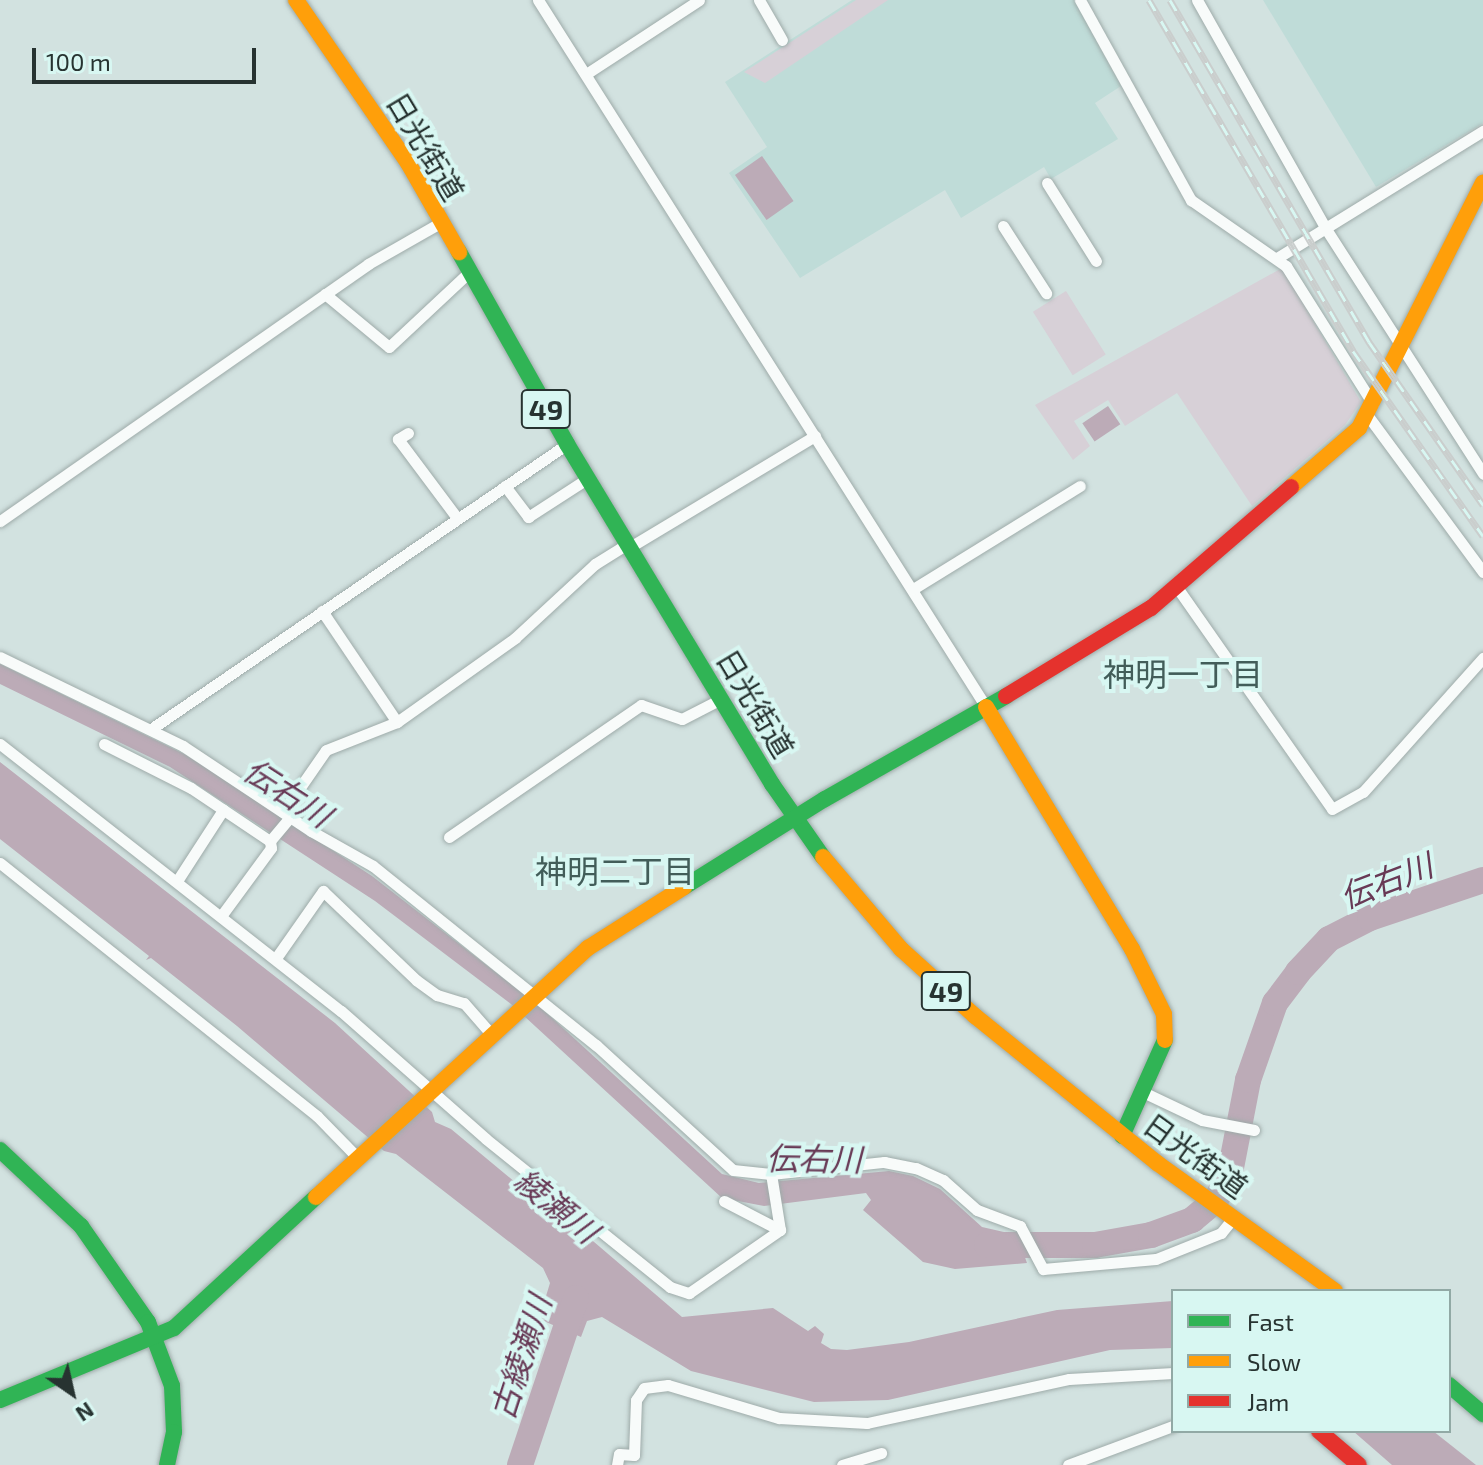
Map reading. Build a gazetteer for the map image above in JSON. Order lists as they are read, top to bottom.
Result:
{
  "streets": {
    "street": ["日光街道", "49"]
  },
  "districts": ["神明一丁目", "神明二丁目"],
  "water": ["伝右川", "綾瀬川", "古綾瀬川"],
  "legend": ["Fast", "Slow", "Jam"],
  "scale_bar": "100 m",
  "north": "bottom right"
}
